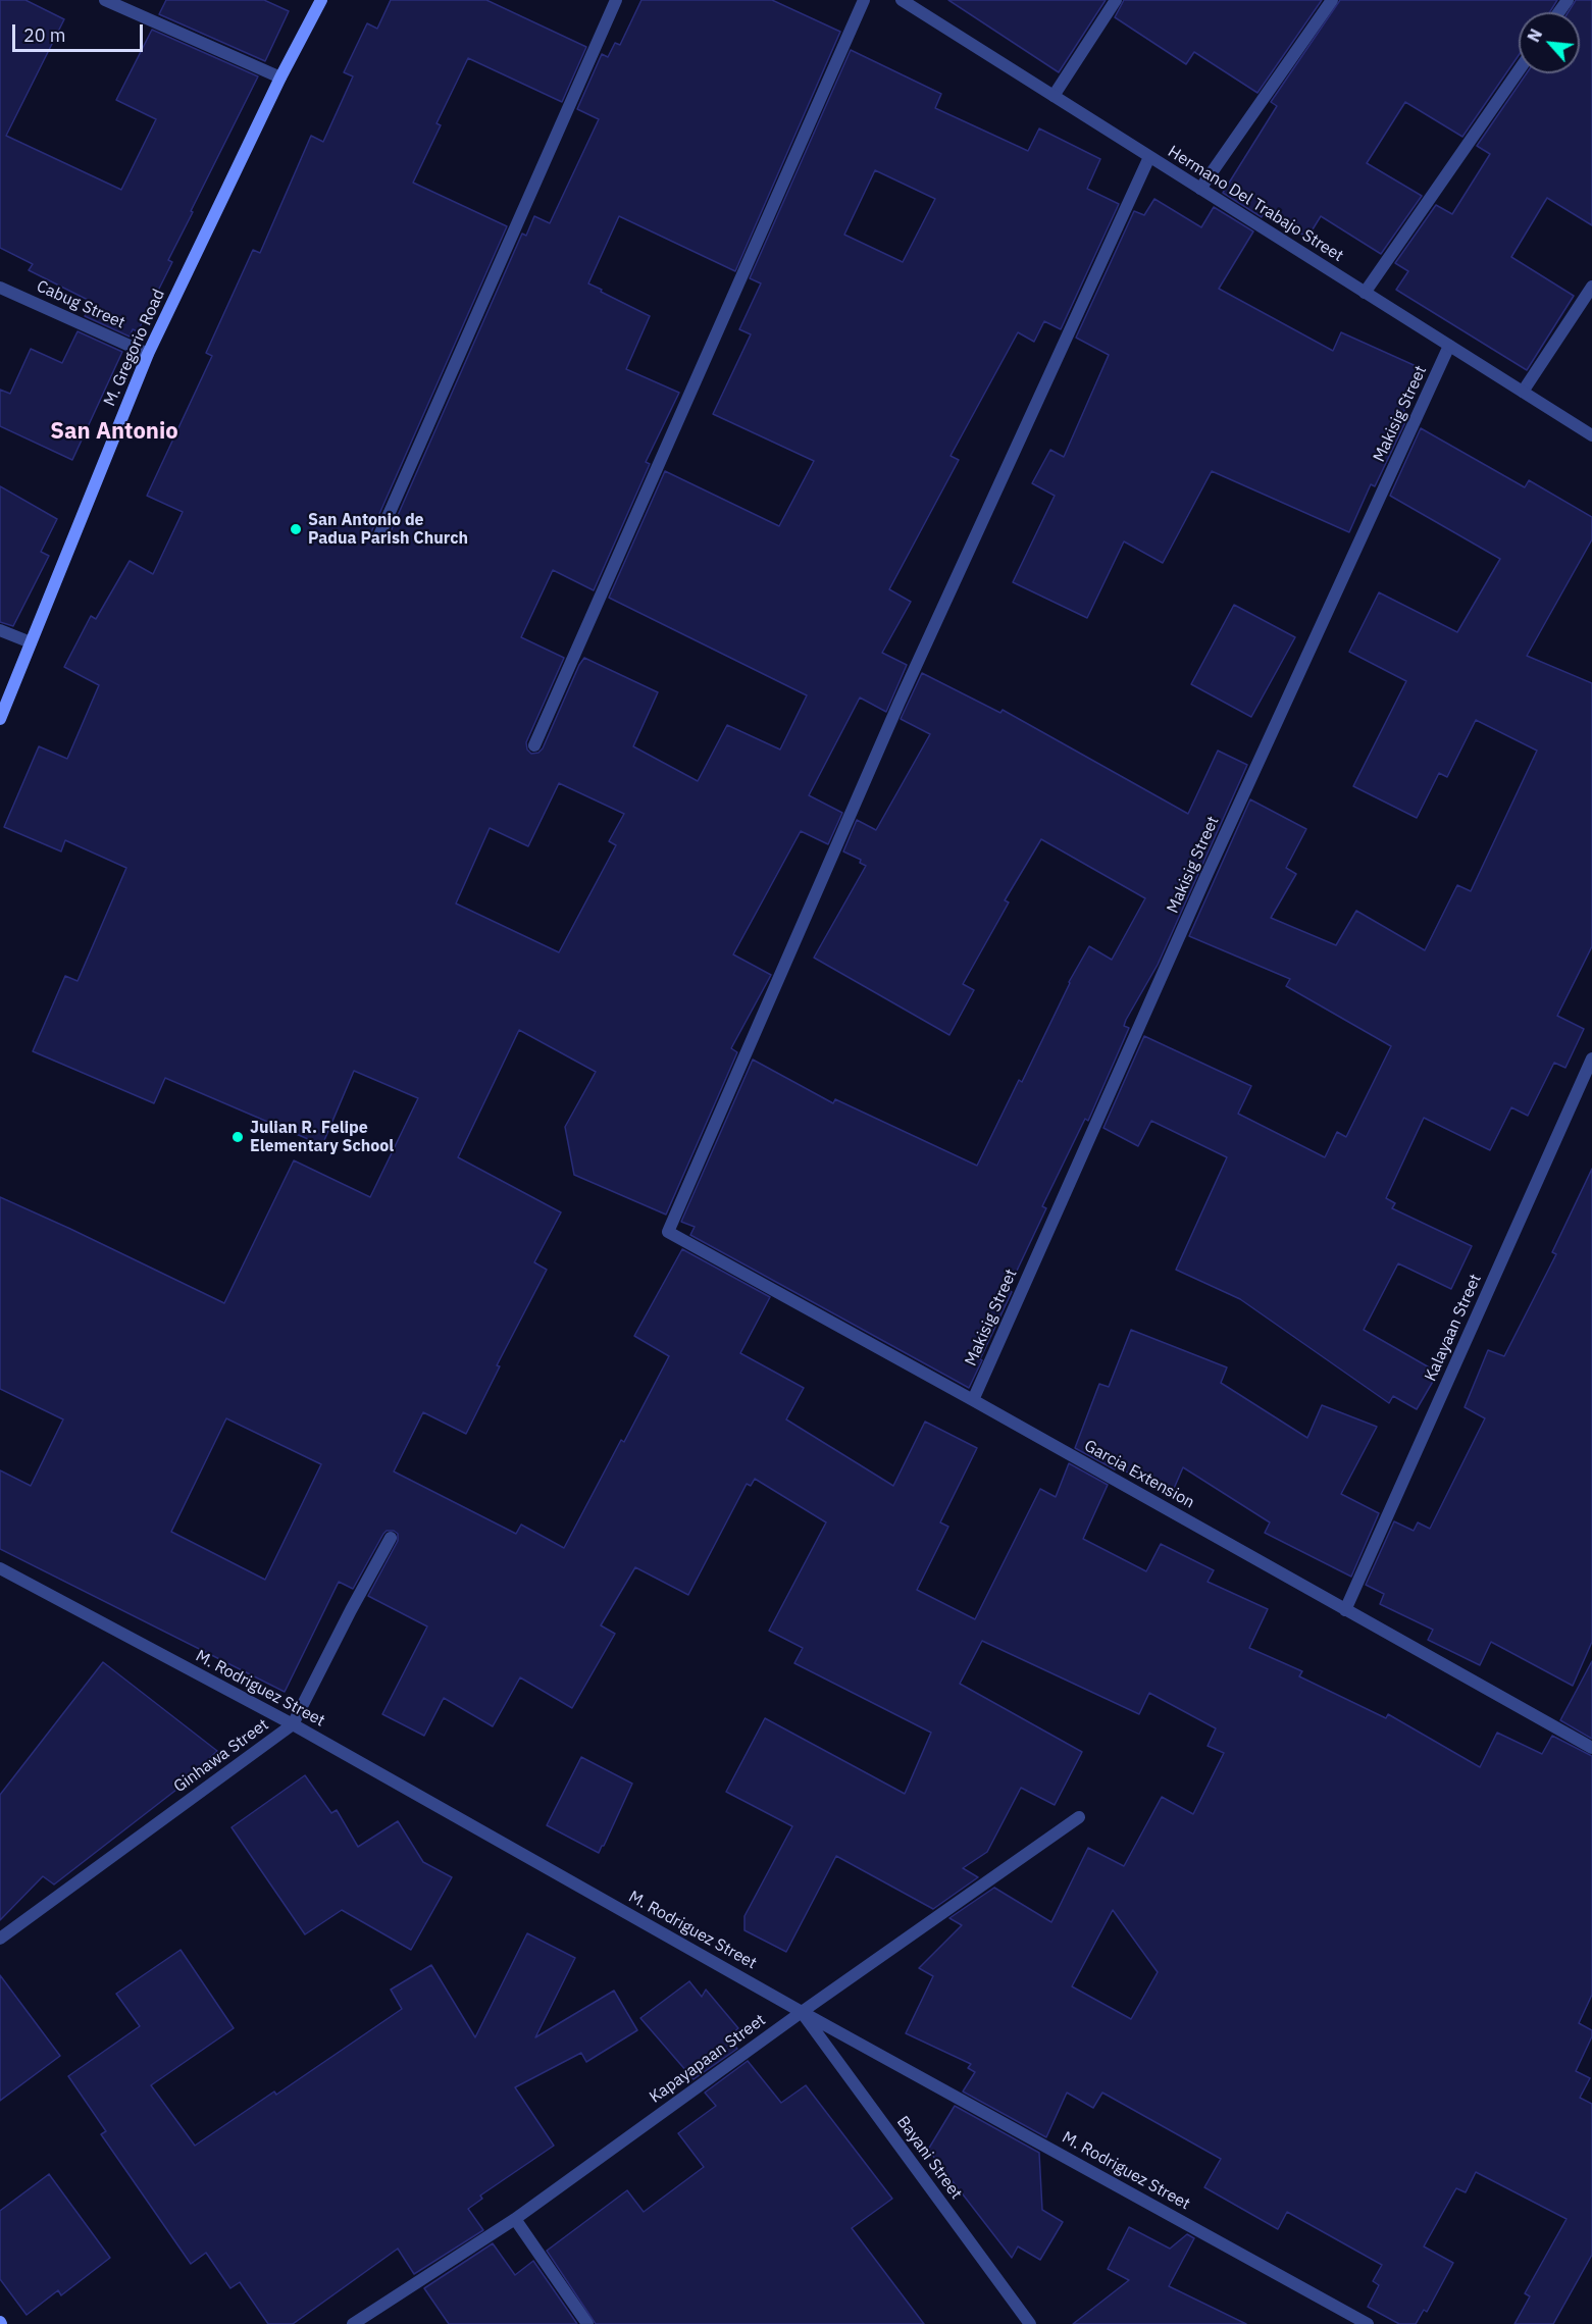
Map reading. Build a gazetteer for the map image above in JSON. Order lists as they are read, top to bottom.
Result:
{
  "streets": {
    "main road": ["M. Gregorio Road"],
    "street": [
      "Hermano Del Trabajo Street",
      "Cabug Street",
      "Makisig Street",
      "Kalayaan Street",
      "Garcia Extension",
      "M. Rodriguez Street",
      "Ginhawa Street",
      "Kapayapaan Street",
      "Bayani Street"
    ]
  },
  "crossings": [
    ["Hermano Del Trabajo Street", "Makisig Street"],
    ["Hermano Del Trabajo Street", "Garcia Extension"],
    ["Cabug Street", "M. Gregorio Road"],
    ["Makisig Street", "Garcia Extension"],
    ["Kalayaan Street", "Garcia Extension"],
    ["M. Rodriguez Street", "Ginhawa Street"],
    ["M. Rodriguez Street", "Kapayapaan Street"],
    ["M. Rodriguez Street", "Bayani Street"],
    ["Kapayapaan Street", "Bayani Street"]
  ],
  "districts": ["San Antonio"],
  "places": ["San Antonio de Padua Parish Church", "Julian R. Felipe Elementary School"],
  "scale_bar": "20 m",
  "north": "top left"
}
